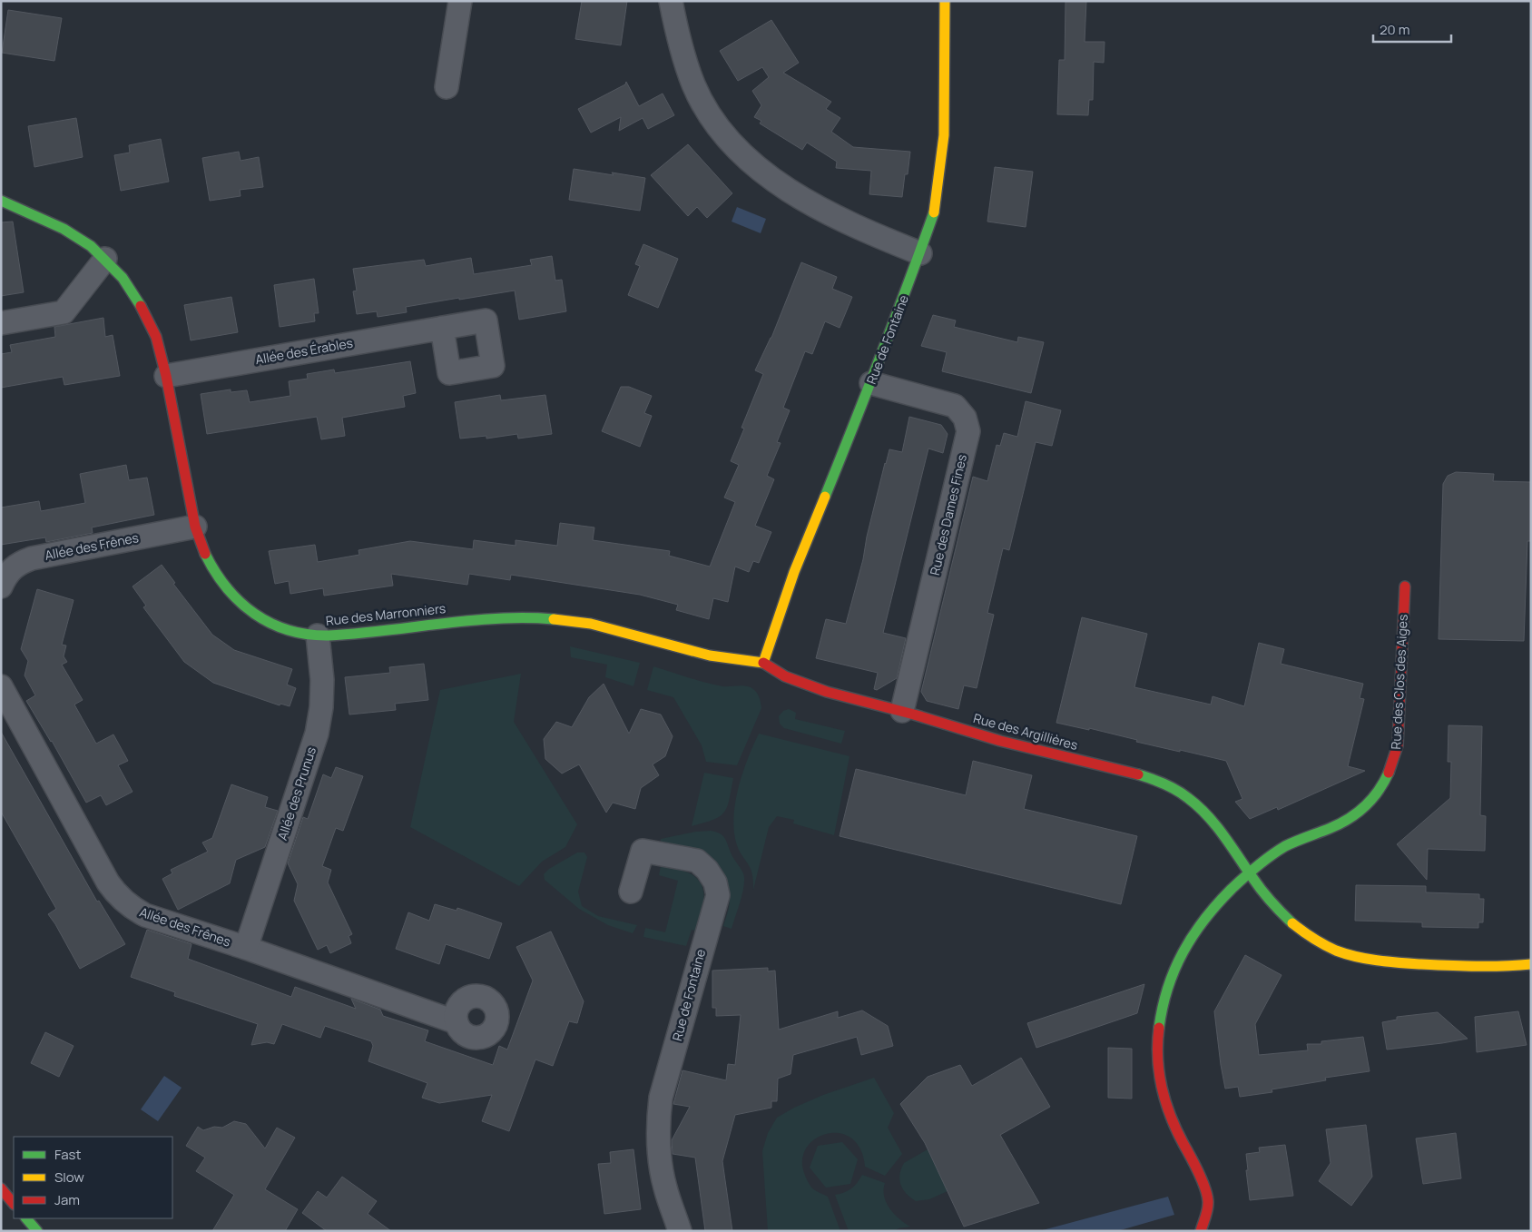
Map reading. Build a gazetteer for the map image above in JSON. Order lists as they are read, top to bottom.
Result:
{
  "streets": {
    "street": [
      "Rue de Fontaine",
      "Allée des Érables",
      "Rue des Dames Fines",
      "Allée des Frênes",
      "Rue des Marronniers",
      "Rue des Clos des Aiges",
      "Rue des Argillières",
      "Allée des Prunus"
    ]
  },
  "crossings": [
    ["Rue de Fontaine", "Rue des Dames Fines"],
    ["Rue de Fontaine", "Rue des Marronniers"],
    ["Rue de Fontaine", "Rue des Argillières"],
    ["Allée des Érables", "Rue des Marronniers"],
    ["Rue des Dames Fines", "Rue des Argillières"],
    ["Allée des Frênes", "Rue des Marronniers"],
    ["Allée des Frênes", "Allée des Prunus"],
    ["Rue des Marronniers", "Rue des Argillières"],
    ["Rue des Marronniers", "Allée des Prunus"],
    ["Rue des Clos des Aiges", "Rue des Argillières"]
  ],
  "legend": ["Fast", "Slow", "Jam"],
  "scale_bar": "20 m"
}
